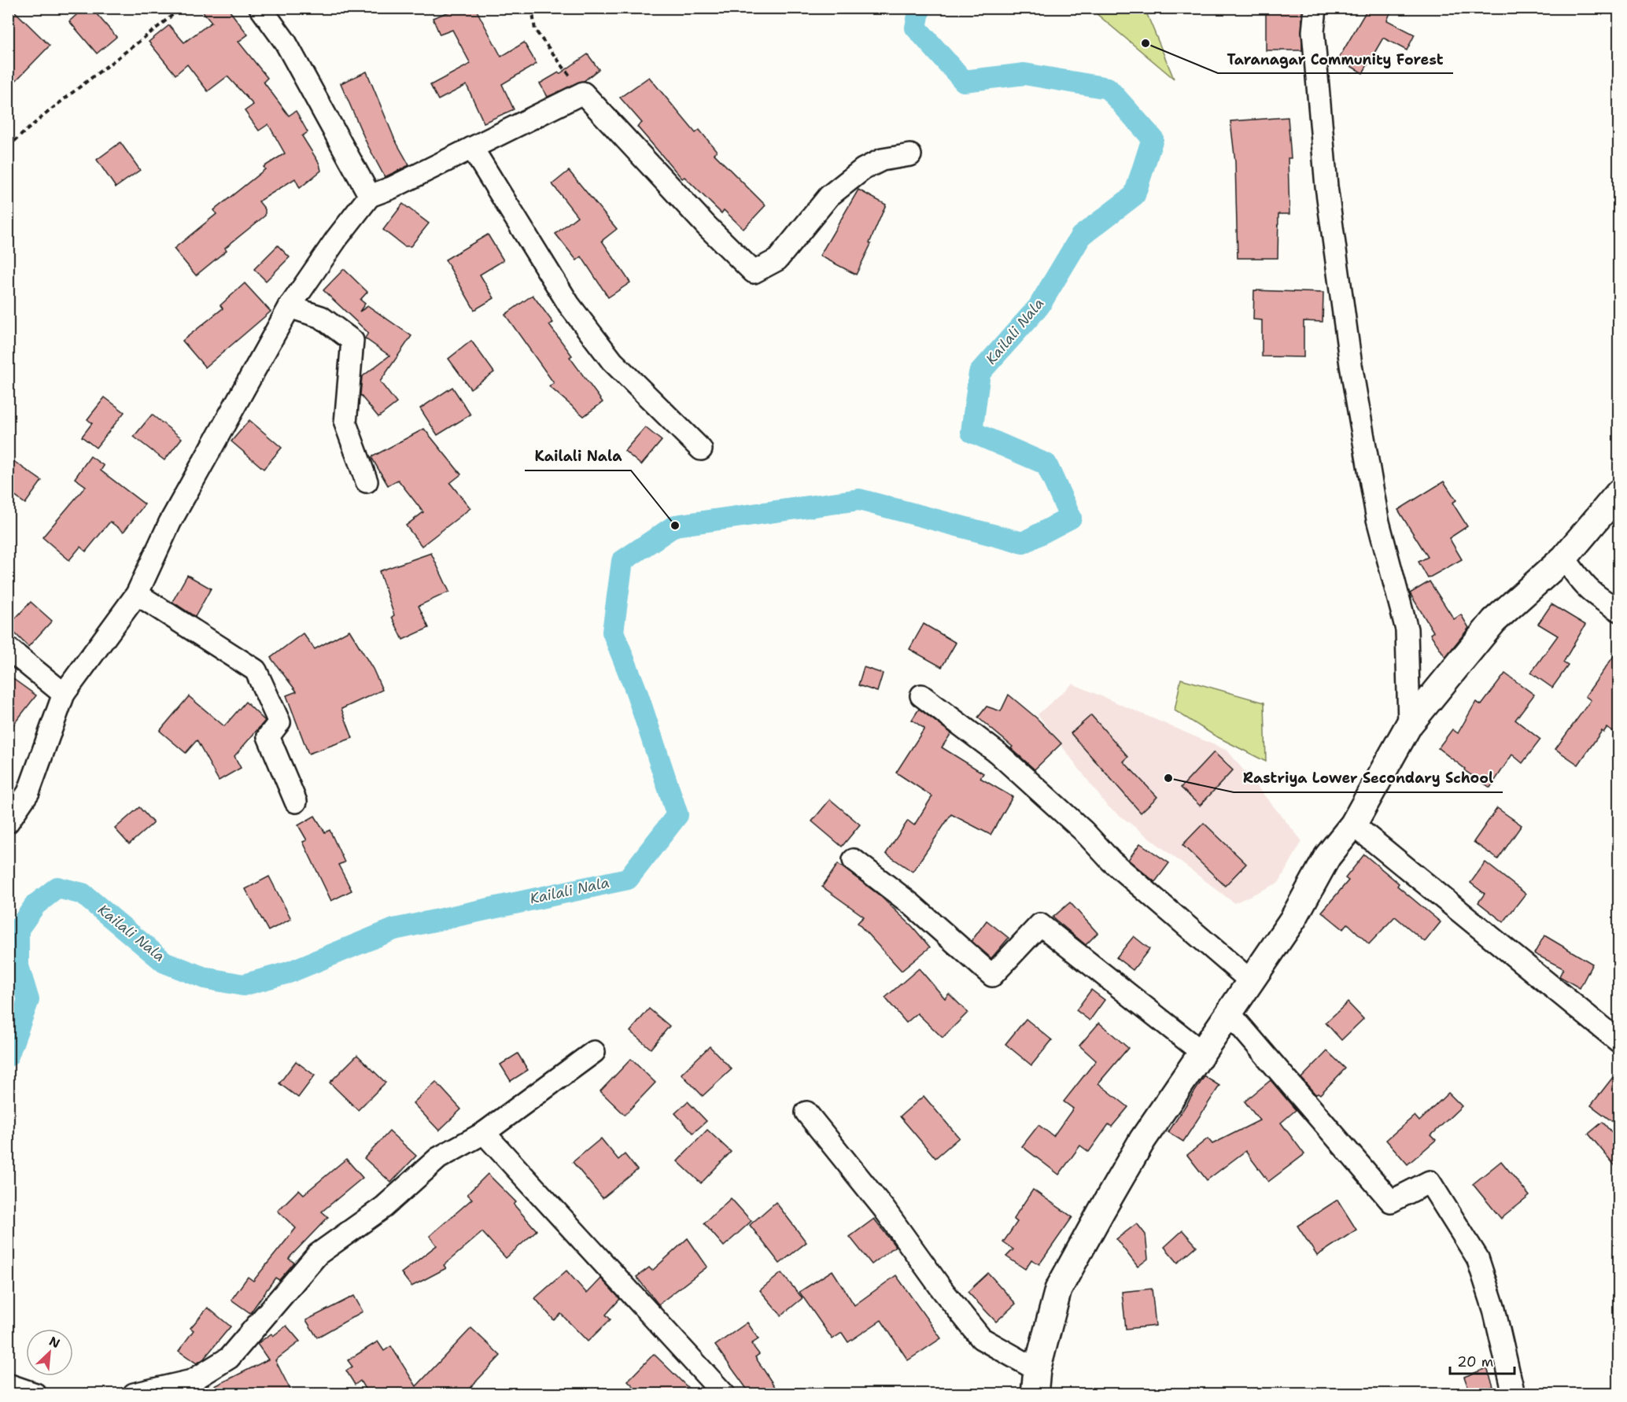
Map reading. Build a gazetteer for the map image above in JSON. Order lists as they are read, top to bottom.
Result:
{
  "water": ["Kailali Nala"],
  "places": ["Taranagar Community Forest", "Kailali Nala", "Rastriya Lower Secondary School"],
  "scale_bar": "20 m",
  "north": "top right"
}
